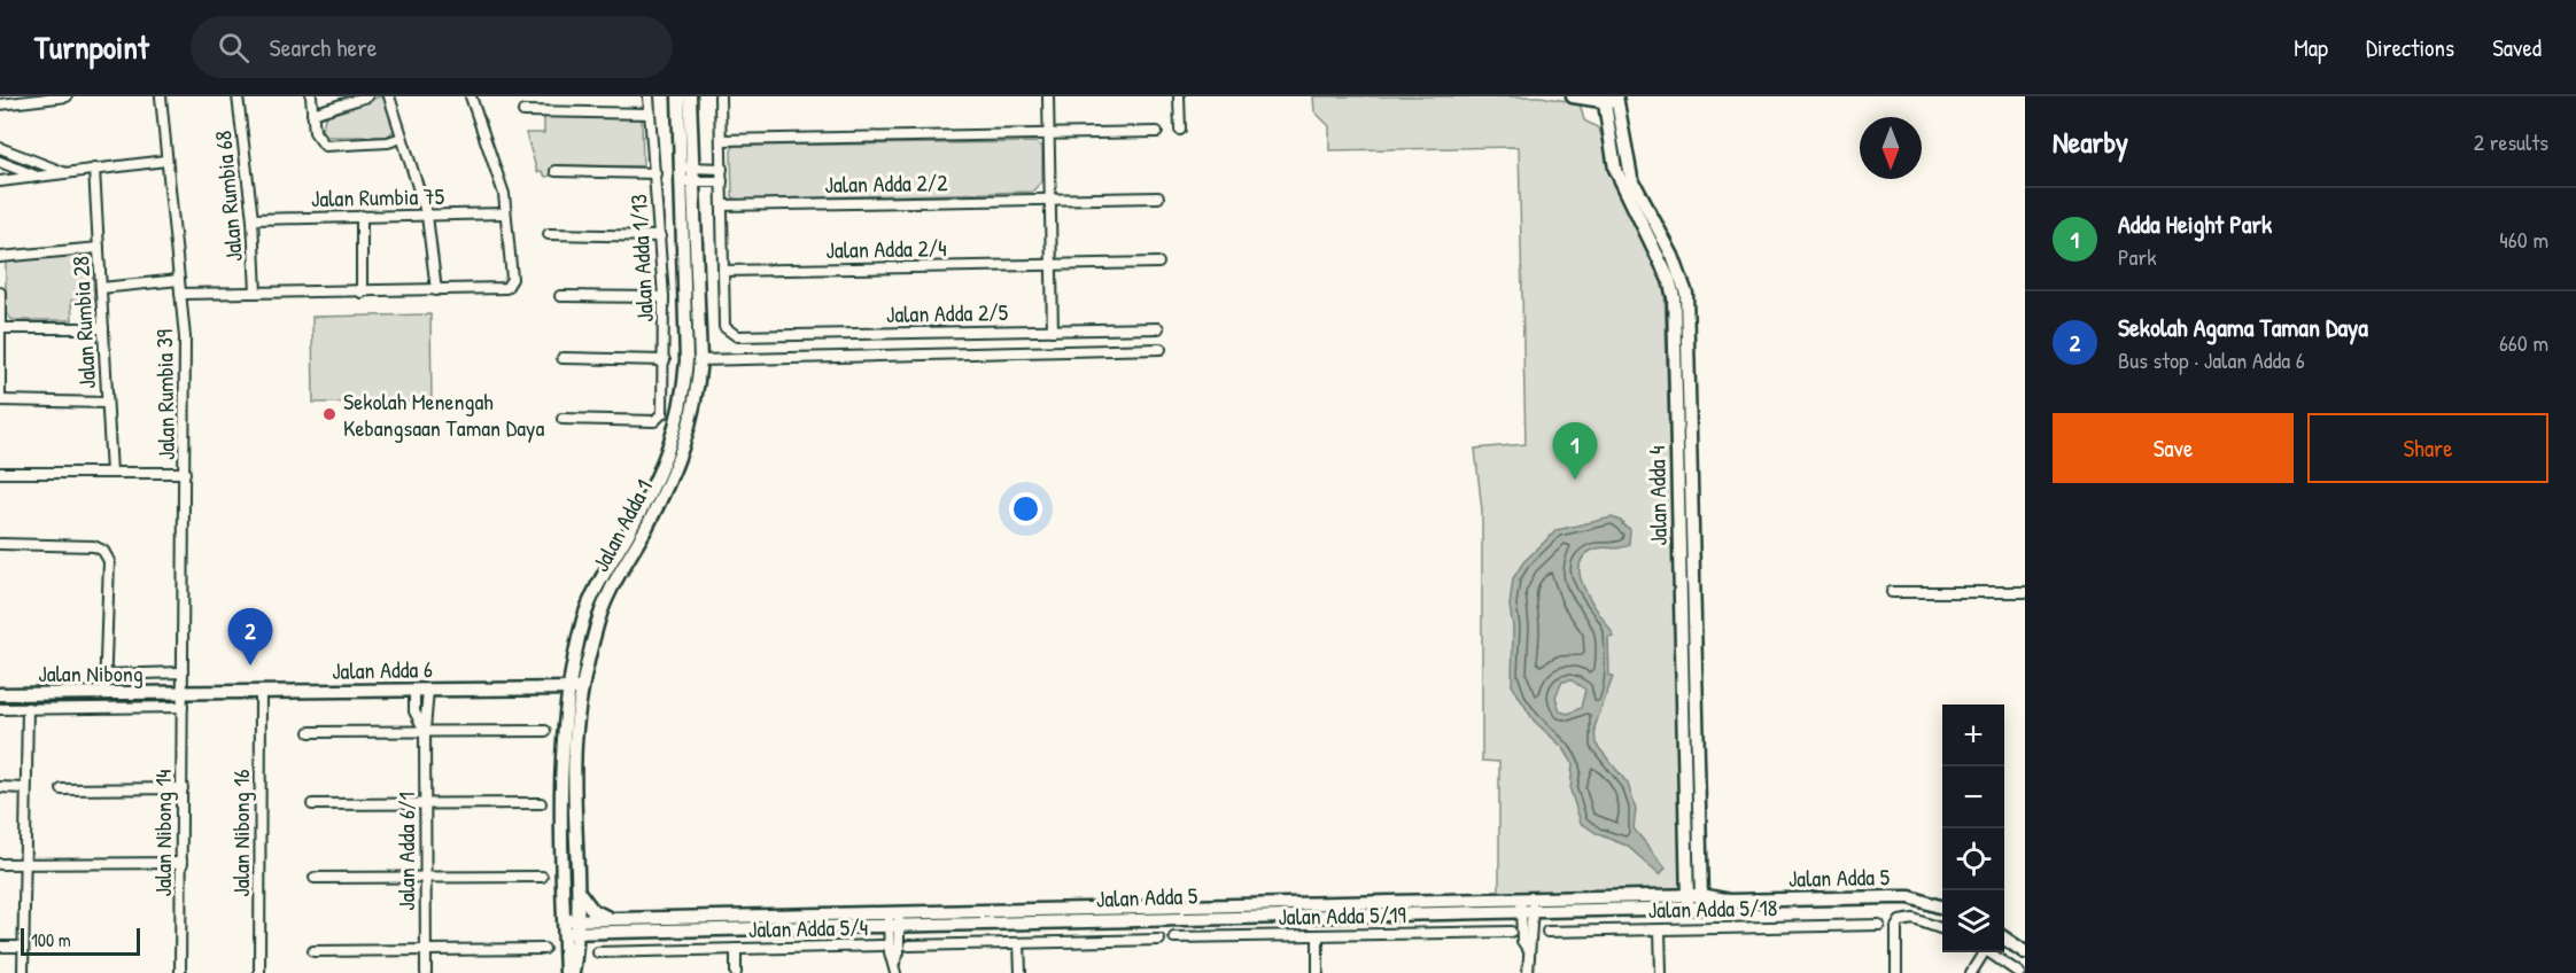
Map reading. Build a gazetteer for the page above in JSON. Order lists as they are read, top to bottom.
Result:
{
  "streets": {
    "street": [
      "Jalan Adda 2/2",
      "Jalan Rumbia 68",
      "Jalan Rumbia 75",
      "Jalan Adda 2/4",
      "Jalan Adda 1/13",
      "Jalan Adda 2/5",
      "Jalan Rumbia 28",
      "Jalan Rumbia 39",
      "Jalan Adda 4",
      "Jalan Adda 1",
      "Jalan Adda 6",
      "Jalan Nibong",
      "Jalan Nibong 14",
      "Jalan Nibong 16",
      "Jalan Adda 6/1",
      "Jalan Adda 5",
      "Jalan Adda 5/18",
      "Jalan Adda 5/19",
      "Jalan Adda 5/4"
    ]
  },
  "crossings": [
    ["Jalan Rumbia 68", "Jalan Rumbia 75"],
    ["Jalan Adda 2/4", "Jalan Adda 2/5"],
    ["Jalan Rumbia 39", "Jalan Adda 6"],
    ["Jalan Rumbia 39", "Jalan Nibong"],
    ["Jalan Rumbia 39", "Jalan Nibong 14"],
    ["Jalan Adda 4", "Jalan Adda 5"],
    ["Jalan Adda 1", "Jalan Adda 6"],
    ["Jalan Adda 1", "Jalan Adda 5"],
    ["Jalan Adda 6", "Jalan Nibong"],
    ["Jalan Adda 6", "Jalan Nibong 14"],
    ["Jalan Adda 6", "Jalan Nibong 16"],
    ["Jalan Nibong", "Jalan Nibong 14"]
  ],
  "places": ["Sekolah Menengah Kebangsaan Taman Daya"],
  "scale_bar": "100 m",
  "north": "bottom",
  "page": {
    "header": "Turnpoint",
    "search": "Search here",
    "nav": ["Map", "Directions", "Saved"],
    "heading": ["Nearby", "2 results"],
    "list": [
      {
        "mark": "1",
        "name": "Adda Height Park",
        "note": "Park",
        "value": "460 m"
      },
      {
        "mark": "2",
        "name": "Sekolah Agama Taman Daya",
        "note": "Bus stop · Jalan Adda 6",
        "value": "660 m"
      }
    ],
    "buttons": ["Save", "Share"],
    "pins": ["1", "2"],
    "map_buttons": ["+", "−"],
    "scale": "100 m"
  }
}
